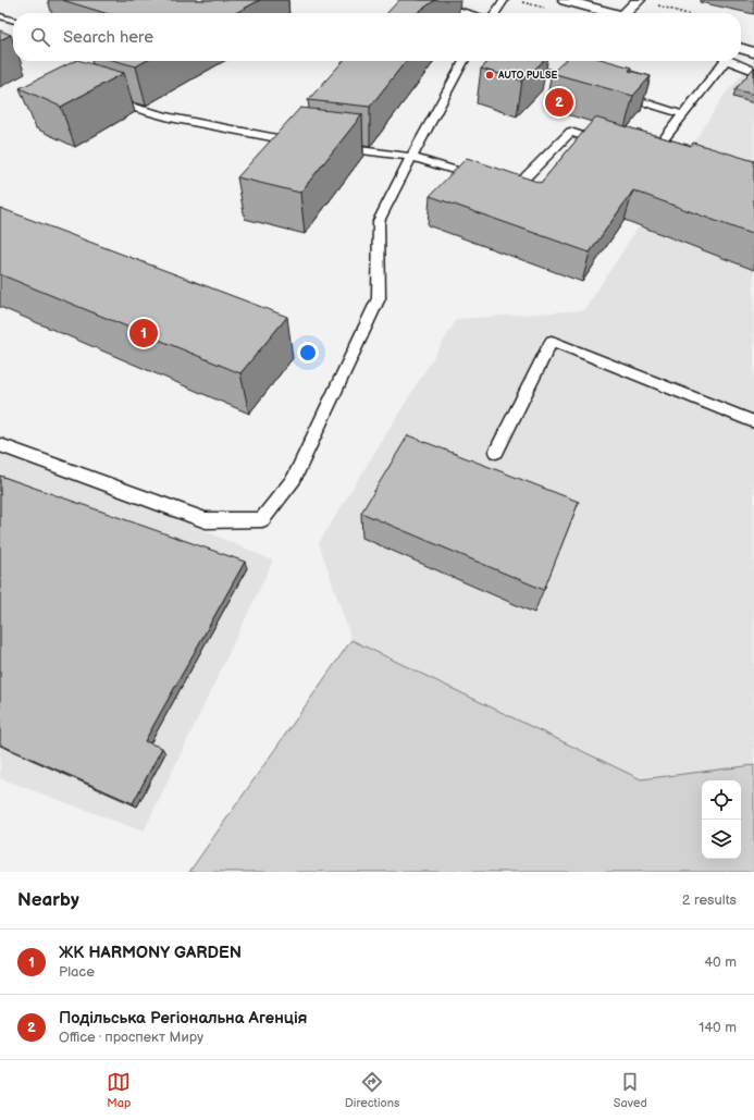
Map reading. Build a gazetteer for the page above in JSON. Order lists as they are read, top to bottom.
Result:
{
  "places": ["AUTO PULSE"],
  "page": {
    "search": "Search here",
    "pins": ["2", "1"],
    "heading": ["Nearby", "2 results"],
    "list": [
      {
        "mark": "1",
        "name": "ЖК HARMONY GARDEN",
        "note": "Place",
        "value": "40 m"
      },
      {
        "mark": "2",
        "name": "Подільська Регіональна Агенція",
        "note": "Office · проспект Миру",
        "value": "140 m"
      }
    ],
    "nav": ["Map", "Directions", "Saved"]
  }
}
